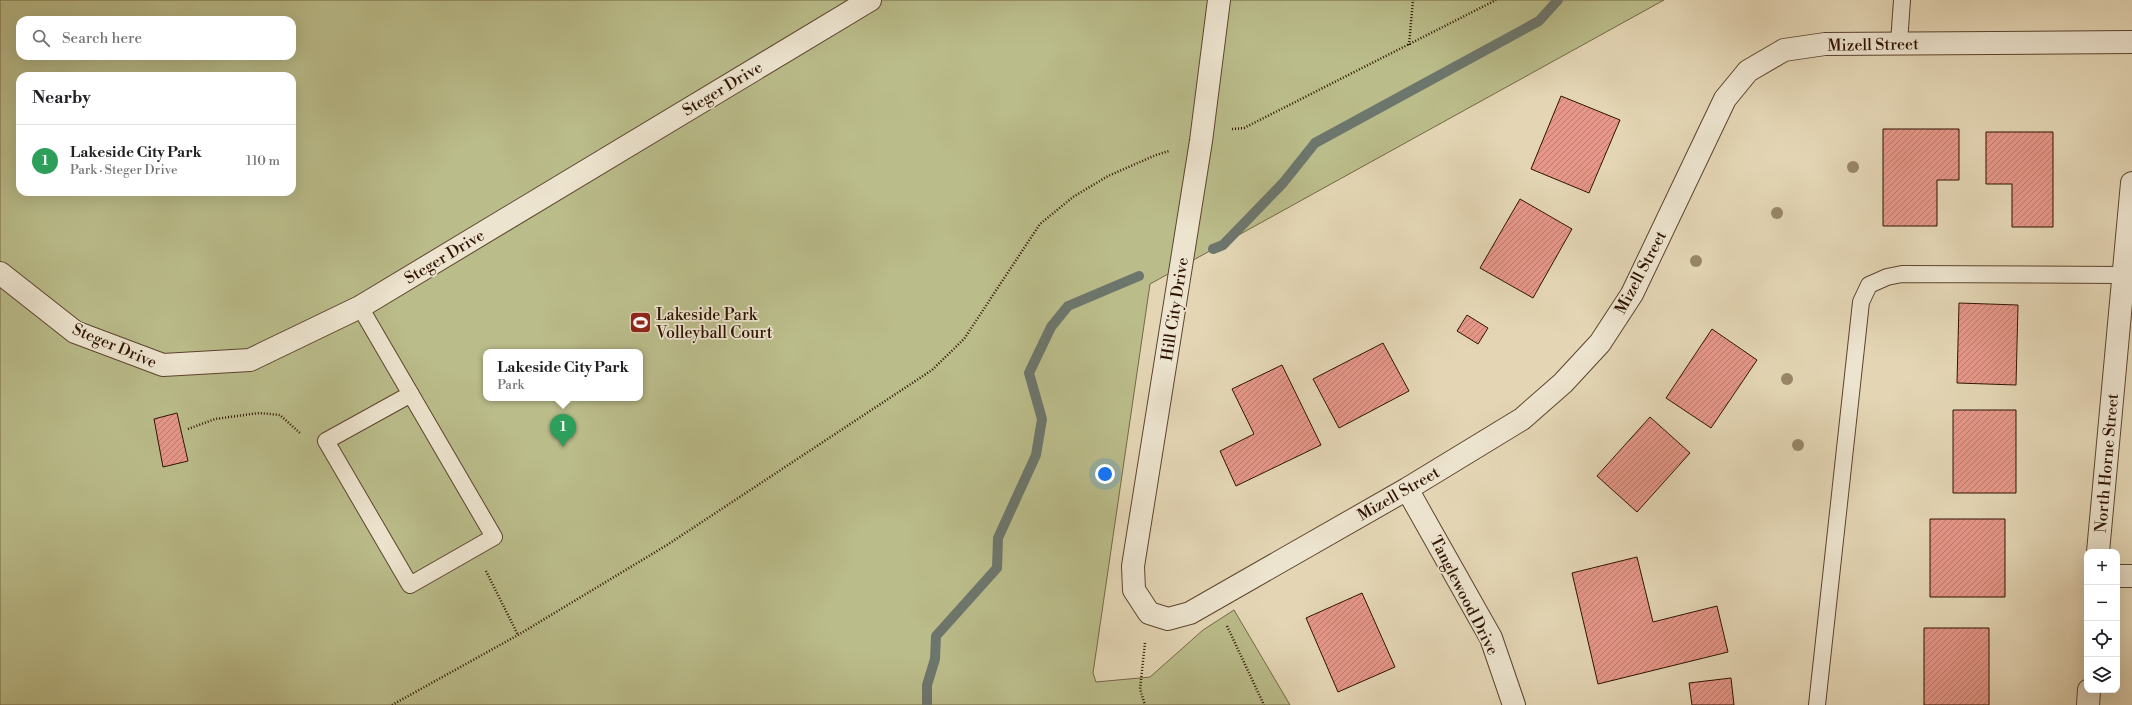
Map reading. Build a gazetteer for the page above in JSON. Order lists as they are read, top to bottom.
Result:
{
  "streets": {
    "street": [
      "Mizell Street",
      "Steger Drive",
      "Hill City Drive",
      "North Horne Street",
      "Tanglewood Drive"
    ]
  },
  "crossings": [
    ["Mizell Street", "Hill City Drive"],
    ["Mizell Street", "Tanglewood Drive"]
  ],
  "places": {
    "sports": ["Lakeside Park Volleyball Court"]
  },
  "page": {
    "search": "Search here",
    "heading": "Nearby",
    "list": [
      {
        "mark": "1",
        "name": "Lakeside City Park",
        "note": "Park · Steger Drive",
        "value": "110 m"
      }
    ],
    "popup": ["Lakeside City Park", "Park"],
    "pins": "1",
    "map_buttons": ["+", "−"]
  }
}
